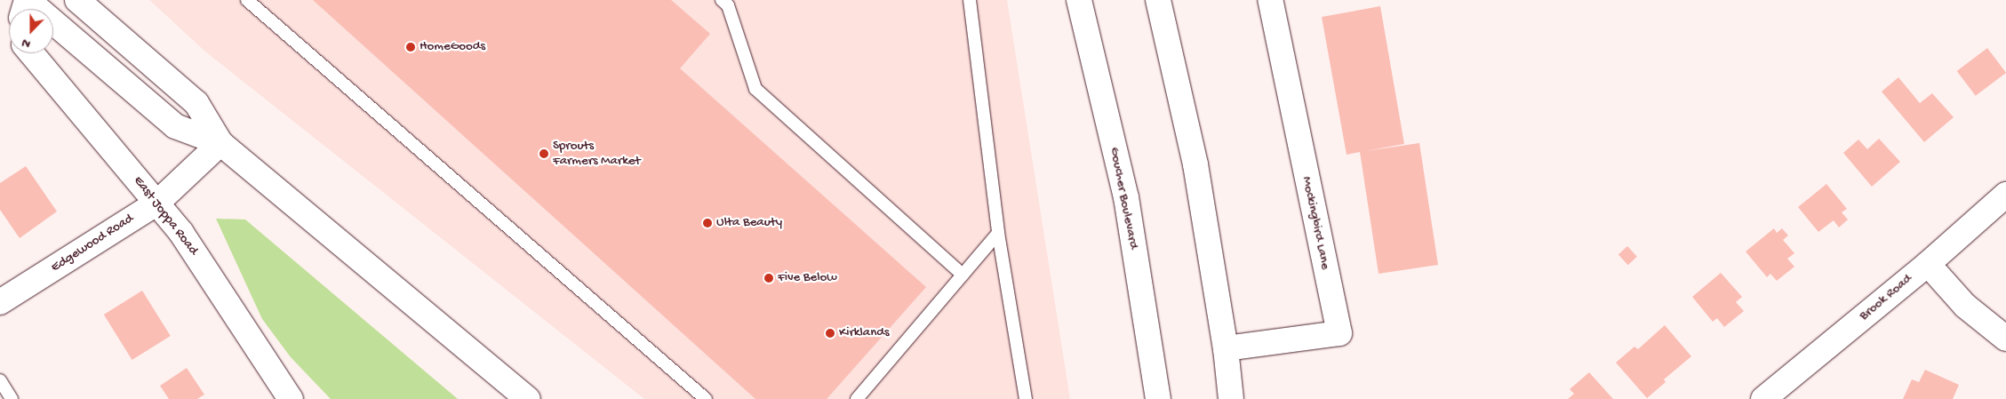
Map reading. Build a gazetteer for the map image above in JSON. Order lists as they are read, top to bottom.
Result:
{
  "streets": {
    "main road": [
      "Goucher Boulevard",
      "East Joppa Road",
      "Mockingbird Lane",
      "Edgewood Road",
      "Brook Road"
    ]
  },
  "crossings": [
    ["East Joppa Road", "Edgewood Road"]
  ],
  "places": [
    "HomeGoods",
    "Sprouts Farmers Market",
    "Ulta Beauty",
    "Five Below",
    "Kirklands"
  ],
  "north": "bottom"
}
